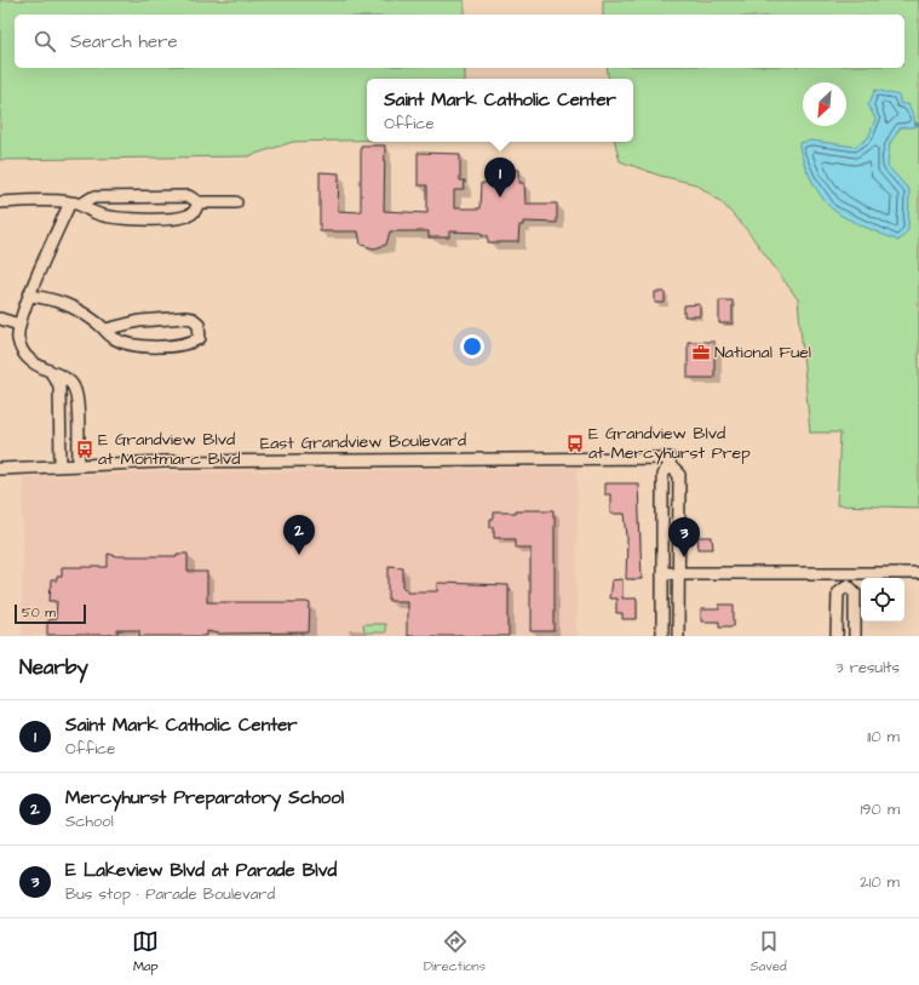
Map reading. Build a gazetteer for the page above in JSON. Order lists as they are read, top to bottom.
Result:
{
  "streets": {
    "street": ["East Grandview Boulevard"]
  },
  "places": {
    "office": ["National Fuel"],
    "bus stop": ["E Grandview Blvd at Mercyhurst Prep", "E Grandview Blvd at Montmarc Blvd"]
  },
  "scale_bar": "50 m",
  "north": "bottom left",
  "page": {
    "search": "Search here",
    "popup": ["Saint Mark Catholic Center", "Office"],
    "pins": ["1", "2", "3"],
    "scale": "50 m",
    "heading": ["Nearby", "3 results"],
    "list": [
      {
        "mark": "1",
        "name": "Saint Mark Catholic Center",
        "note": "Office",
        "value": "110 m"
      },
      {
        "mark": "2",
        "name": "Mercyhurst Preparatory School",
        "note": "School",
        "value": "190 m"
      },
      {
        "mark": "3",
        "name": "E Lakeview Blvd at Parade Blvd",
        "note": "Bus stop · Parade Boulevard",
        "value": "210 m"
      }
    ],
    "nav": ["Map", "Directions", "Saved"]
  }
}
